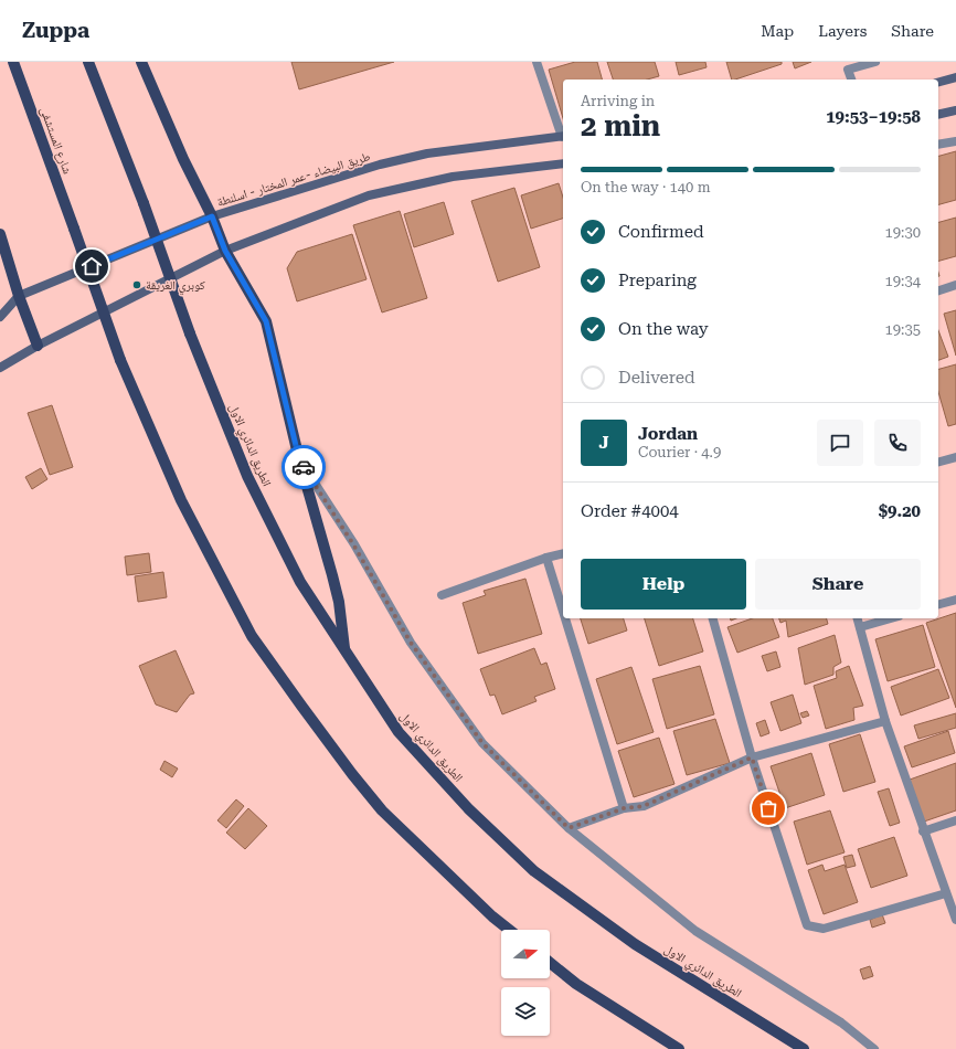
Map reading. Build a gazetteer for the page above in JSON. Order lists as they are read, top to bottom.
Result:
{
  "streets": {
    "main road": ["شارع المستشفى", "طريق البيضاء -عمر المختار - اسلنطة", "الطريق الدائري الاول"]
  },
  "places": ["كوبري الغريقة"],
  "north": "right",
  "page": {
    "header": "Zuppa",
    "nav": ["Map", "Layers", "Share"],
    "heading": ["2 min", "Arriving in", "19:53–19:58"],
    "panel": [
      "Jordan",
      "Courier · 4.9",
      "Order #4004",
      "$9.20"
    ],
    "bar": "On the way · 140 m",
    "list": [
      ["Confirmed", "19:30"],
      ["Preparing", "19:34"],
      ["On the way", "19:35"],
      "Delivered"
    ],
    "round": "J",
    "buttons": ["Help", "Share"]
  }
}
